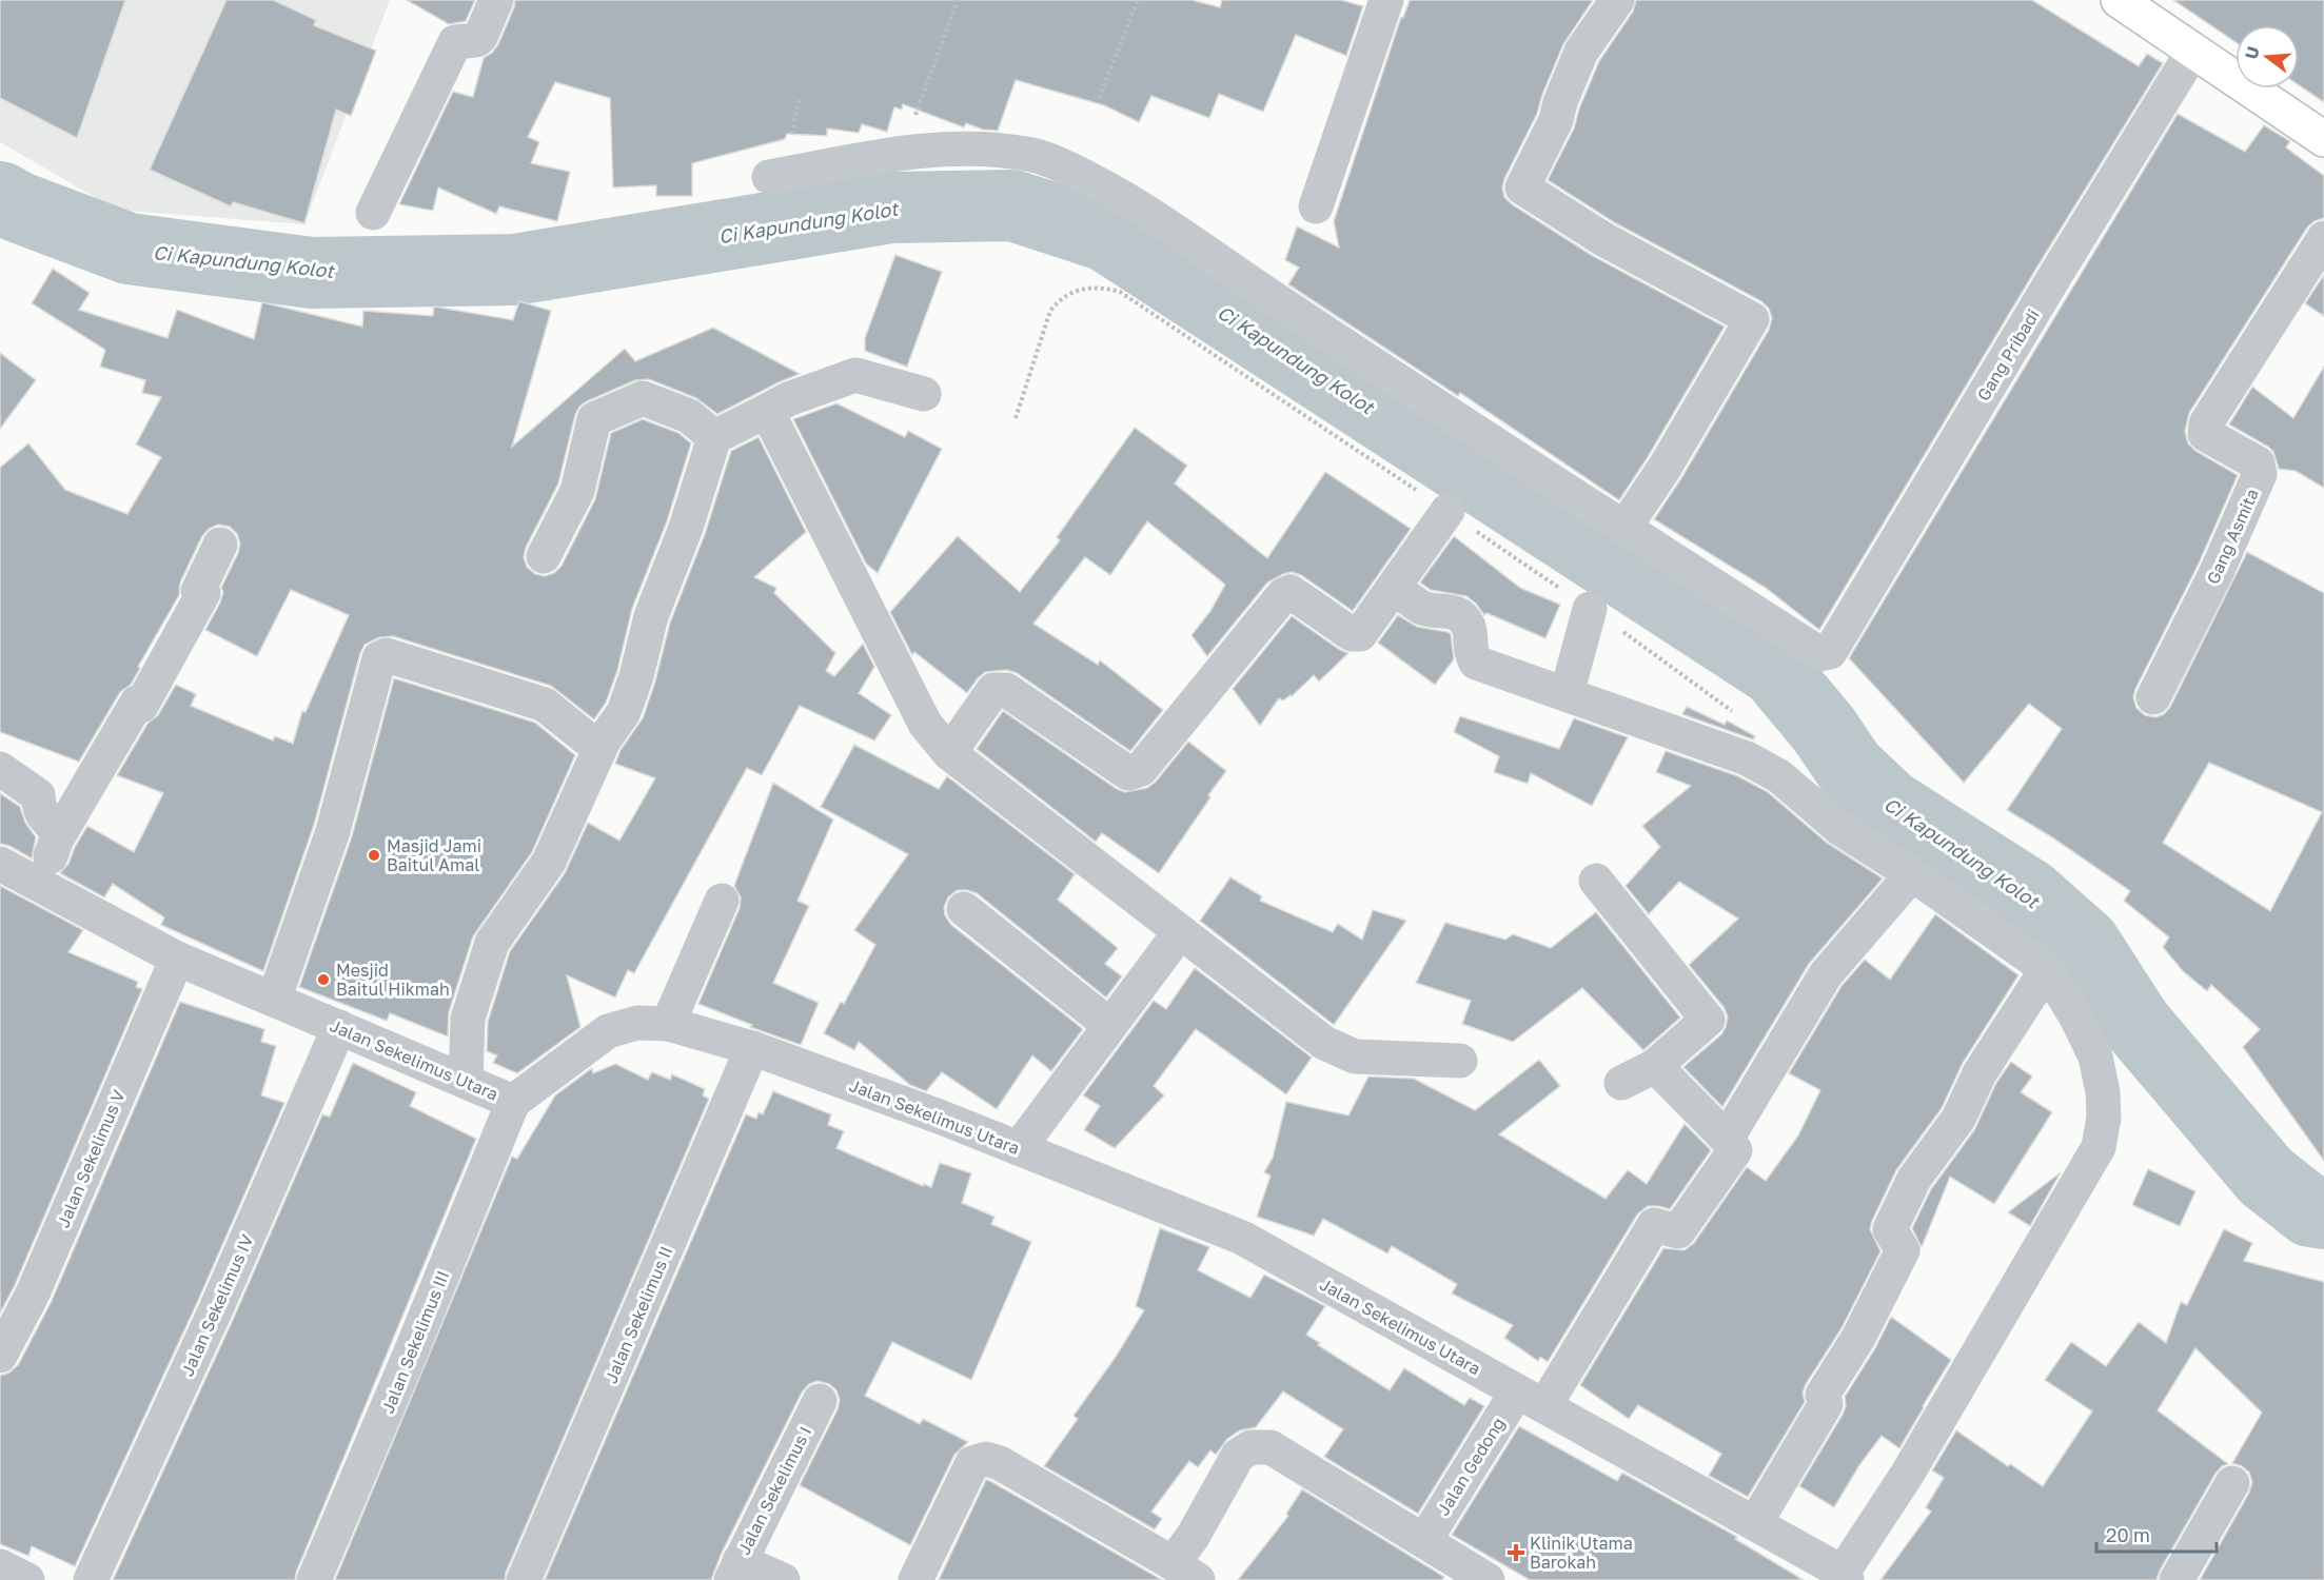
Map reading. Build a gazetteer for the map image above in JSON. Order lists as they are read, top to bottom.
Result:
{
  "streets": {
    "street": [
      "Gang Pribadi",
      "Gang Asmita",
      "Jalan Sekelimus Utara",
      "Jalan Sekelimus V",
      "Jalan Sekelimus IV",
      "Jalan Sekelimus II",
      "Jalan Sekelimus III",
      "Jalan Gedong",
      "Jalan Sekelimus I"
    ]
  },
  "crossings": [
    ["Jalan Sekelimus Utara", "Jalan Sekelimus V"],
    ["Jalan Sekelimus Utara", "Jalan Sekelimus IV"],
    ["Jalan Sekelimus Utara", "Jalan Sekelimus II"],
    ["Jalan Sekelimus Utara", "Jalan Sekelimus III"],
    ["Jalan Sekelimus Utara", "Jalan Gedong"]
  ],
  "water": ["Ci Kapundung Kolot"],
  "places": {
    "other": ["Masjid Jami Baitul Amal", "Mesjid Baitul Hikmah"],
    "health": ["Klinik Utama Barokah"]
  },
  "scale_bar": "20 m",
  "north": "left"
}
